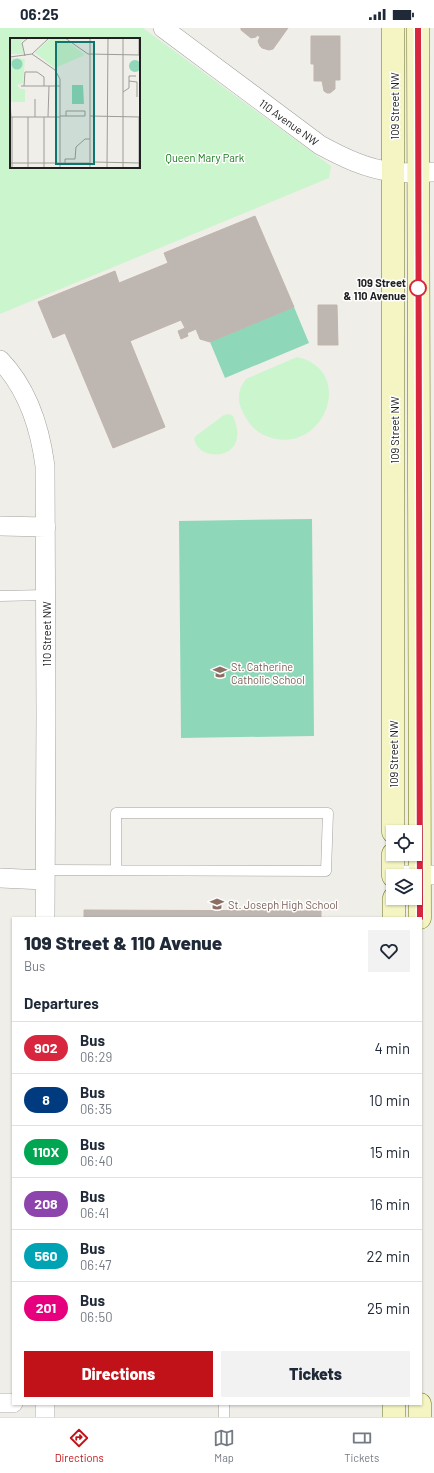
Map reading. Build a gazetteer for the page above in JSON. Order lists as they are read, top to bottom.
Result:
{
  "streets": {
    "main road": ["109 Street NW"],
    "street": ["110 Avenue NW", "110 Street NW"]
  },
  "crossings": [
    ["109 Street NW", "110 Avenue NW"]
  ],
  "parks": ["Queen Mary Park"],
  "places": {
    "other": ["109 Street & 110 Avenue"],
    "school or university": ["St. Catherine Catholic School", "St. Joseph High School"]
  },
  "lines": ["bus line 902"],
  "page": {
    "status": "06:25",
    "heading": [
      ["109 Street & 110 Avenue", "Bus"],
      "Departures"
    ],
    "list": [
      {
        "mark": "902",
        "name": "Bus",
        "note": "06:29",
        "value": "4 min"
      },
      {
        "mark": "8",
        "name": "Bus",
        "note": "06:35",
        "value": "10 min"
      },
      {
        "mark": "110X",
        "name": "Bus",
        "note": "06:40",
        "value": "15 min"
      },
      {
        "mark": "208",
        "name": "Bus",
        "note": "06:41",
        "value": "16 min"
      },
      {
        "mark": "560",
        "name": "Bus",
        "note": "06:47",
        "value": "22 min"
      },
      {
        "mark": "201",
        "name": "Bus",
        "note": "06:50",
        "value": "25 min"
      }
    ],
    "buttons": ["Directions", "Tickets"],
    "tabs": ["Directions", "Map", "Tickets"]
  }
}
